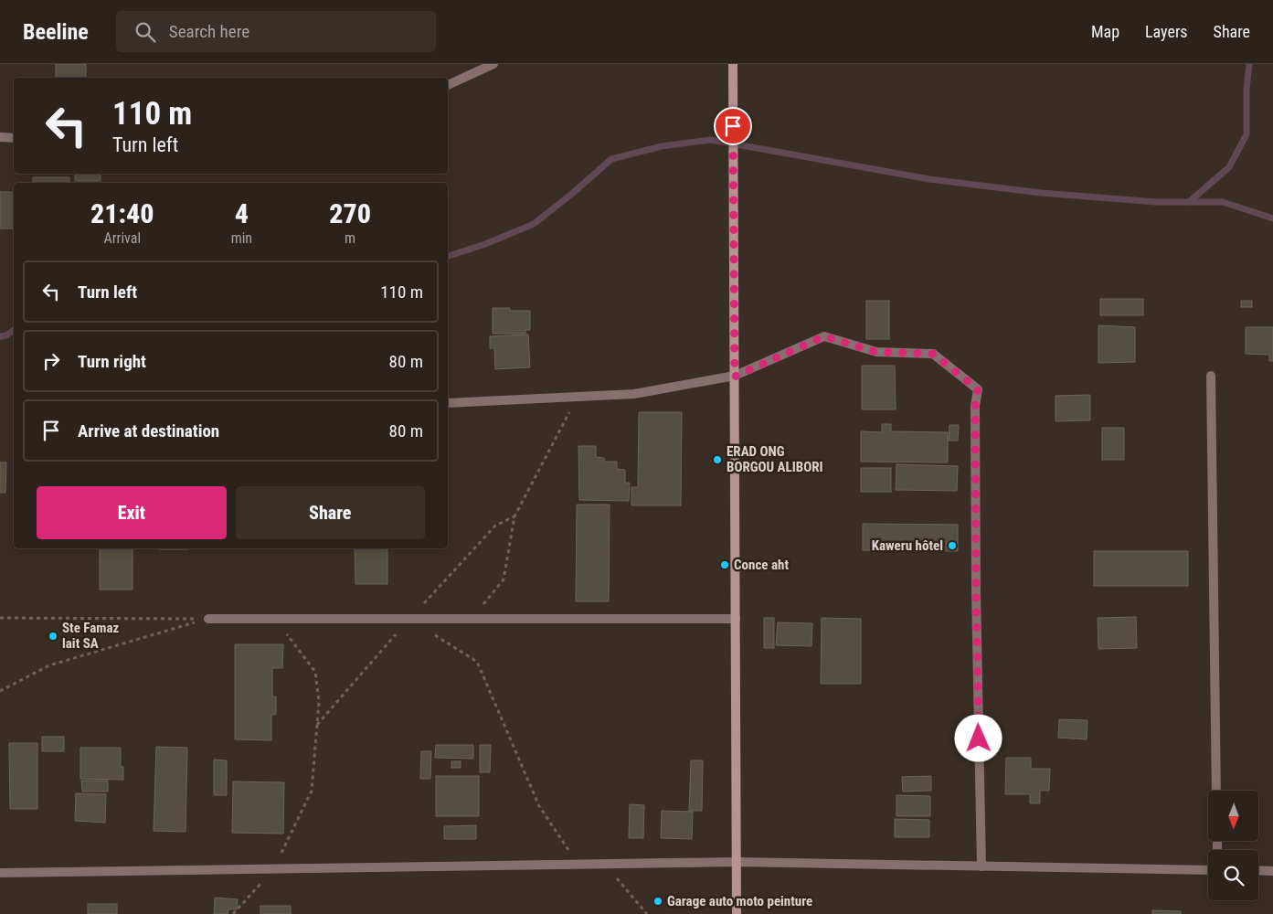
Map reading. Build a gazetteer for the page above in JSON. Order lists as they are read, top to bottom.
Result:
{
  "places": [
    "ERAD ONG BORGOU ALIBORI",
    "Kaweru hôtel",
    "Conce aht",
    "Ste Famaz lait SA",
    "Garage auto moto peinture"
  ],
  "north": "bottom",
  "page": {
    "header": "Beeline",
    "search": "Search here",
    "nav": ["Map", "Layers", "Share"],
    "turn": ["110 m", "Turn left"],
    "eta": [
      "21:40",
      "Arrival",
      "4",
      "min",
      "270",
      "m"
    ],
    "list": [
      {
        "name": "Turn left",
        "value": "110 m"
      },
      {
        "name": "Turn right",
        "value": "80 m"
      },
      {
        "name": "Arrive at destination",
        "value": "80 m"
      }
    ],
    "buttons": ["Exit", "Share"]
  }
}
